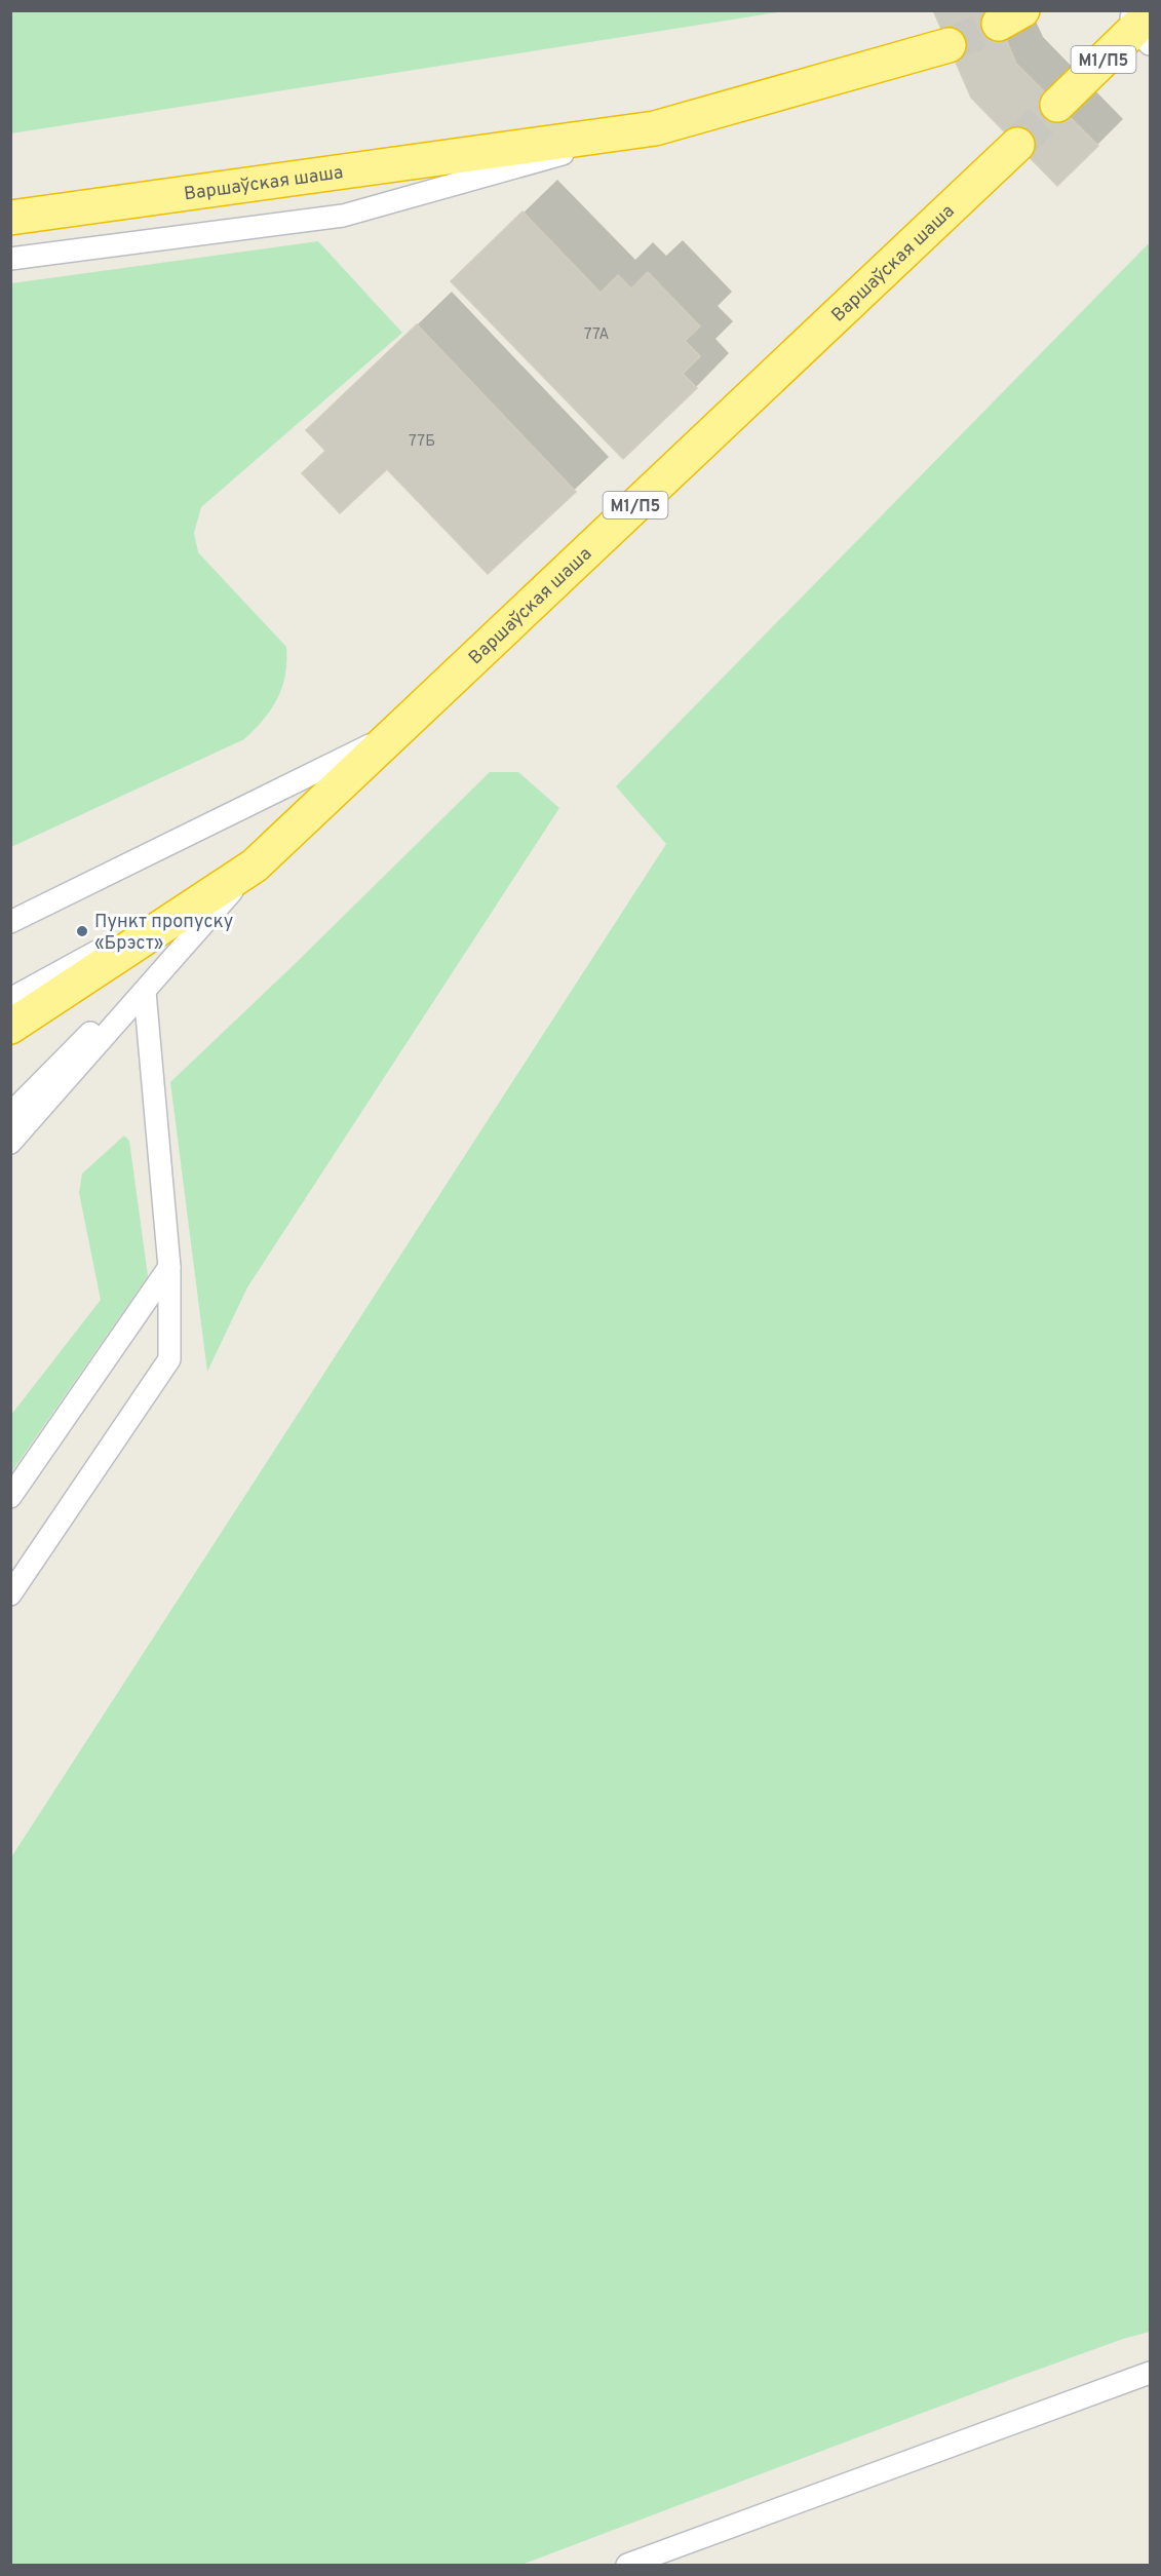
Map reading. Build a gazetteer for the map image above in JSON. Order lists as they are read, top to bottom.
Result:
{
  "streets": {
    "highway": ["М1/П5", "Варшаўская шаша"]
  },
  "places": ["Пункт пропуску «Брэст»"],
  "house_numbers": ["77А", "77Б"]
}
